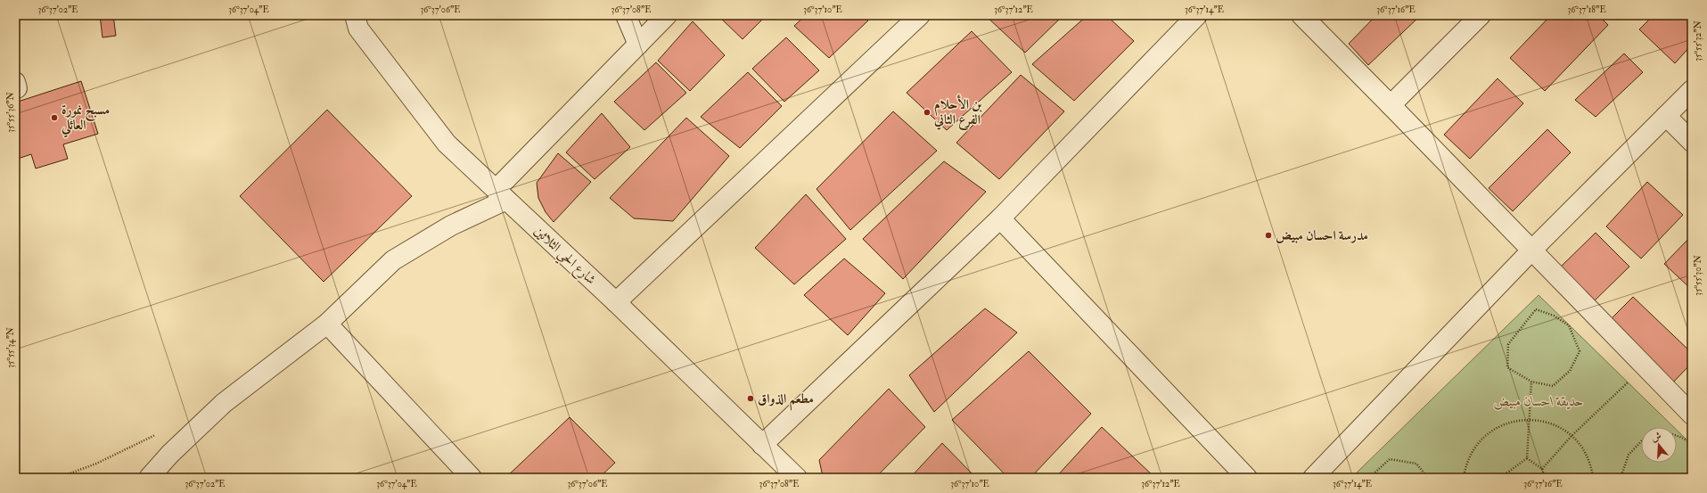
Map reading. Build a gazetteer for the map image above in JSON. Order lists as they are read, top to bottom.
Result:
{
  "streets": {
    "street": ["شارع الحي الثلاثين"]
  },
  "parks": ["حديقة احسان مبيض"],
  "places": [
    "بن الأحلام الفرع الثاني",
    "مسبح نمورة العائلي",
    "مدرسة احسان مبيض",
    "مطعم الذواق"
  ],
  "north": "top",
  "coordinates": [
    "36°37'02\"E",
    "36°37'04\"E",
    "36°37'06\"E",
    "36°37'08\"E",
    "36°37'10\"E",
    "36°37'12\"E",
    "36°37'14\"E",
    "36°37'16\"E",
    "36°37'18\"E",
    "35°55'32\"N",
    "35°55'36\"N",
    "35°55'30\"N",
    "35°55'34\"N"
  ]
}
